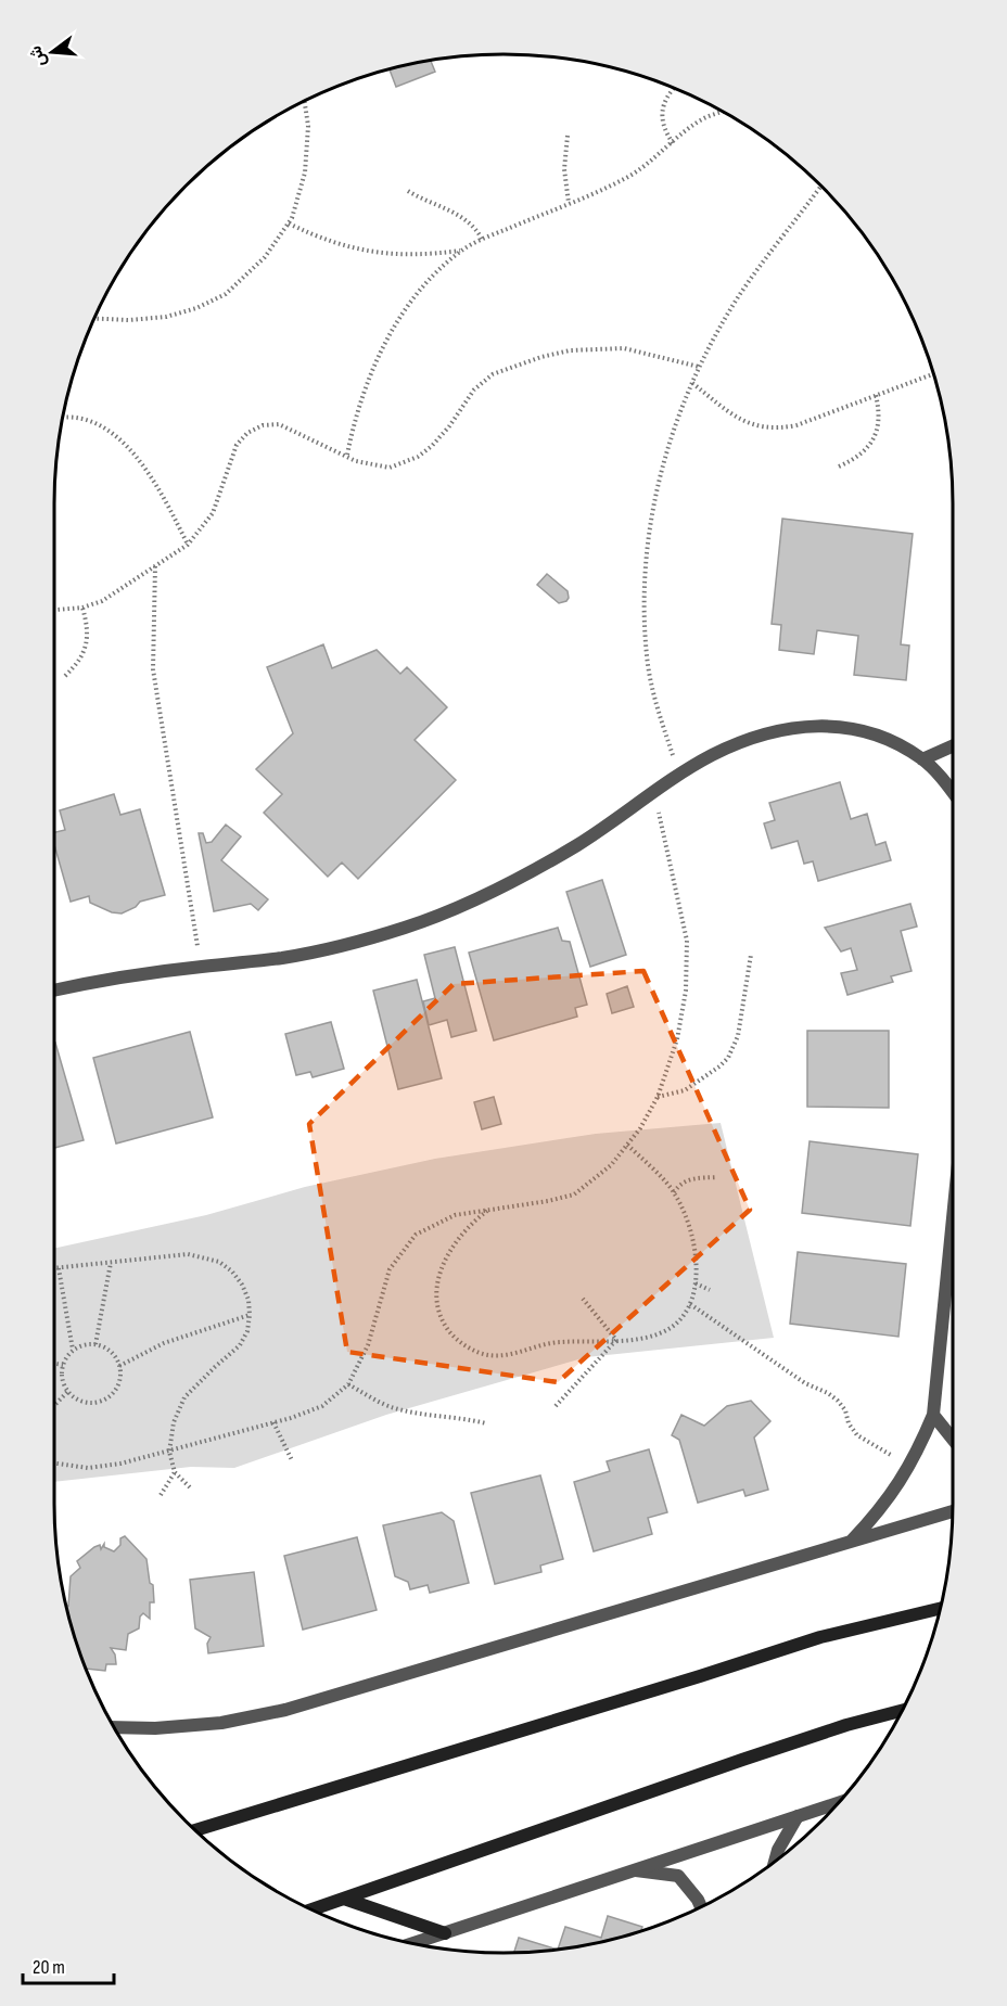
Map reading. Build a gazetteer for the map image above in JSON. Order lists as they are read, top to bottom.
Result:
{
  "scale_bar": "20 m",
  "north": "left"
}
